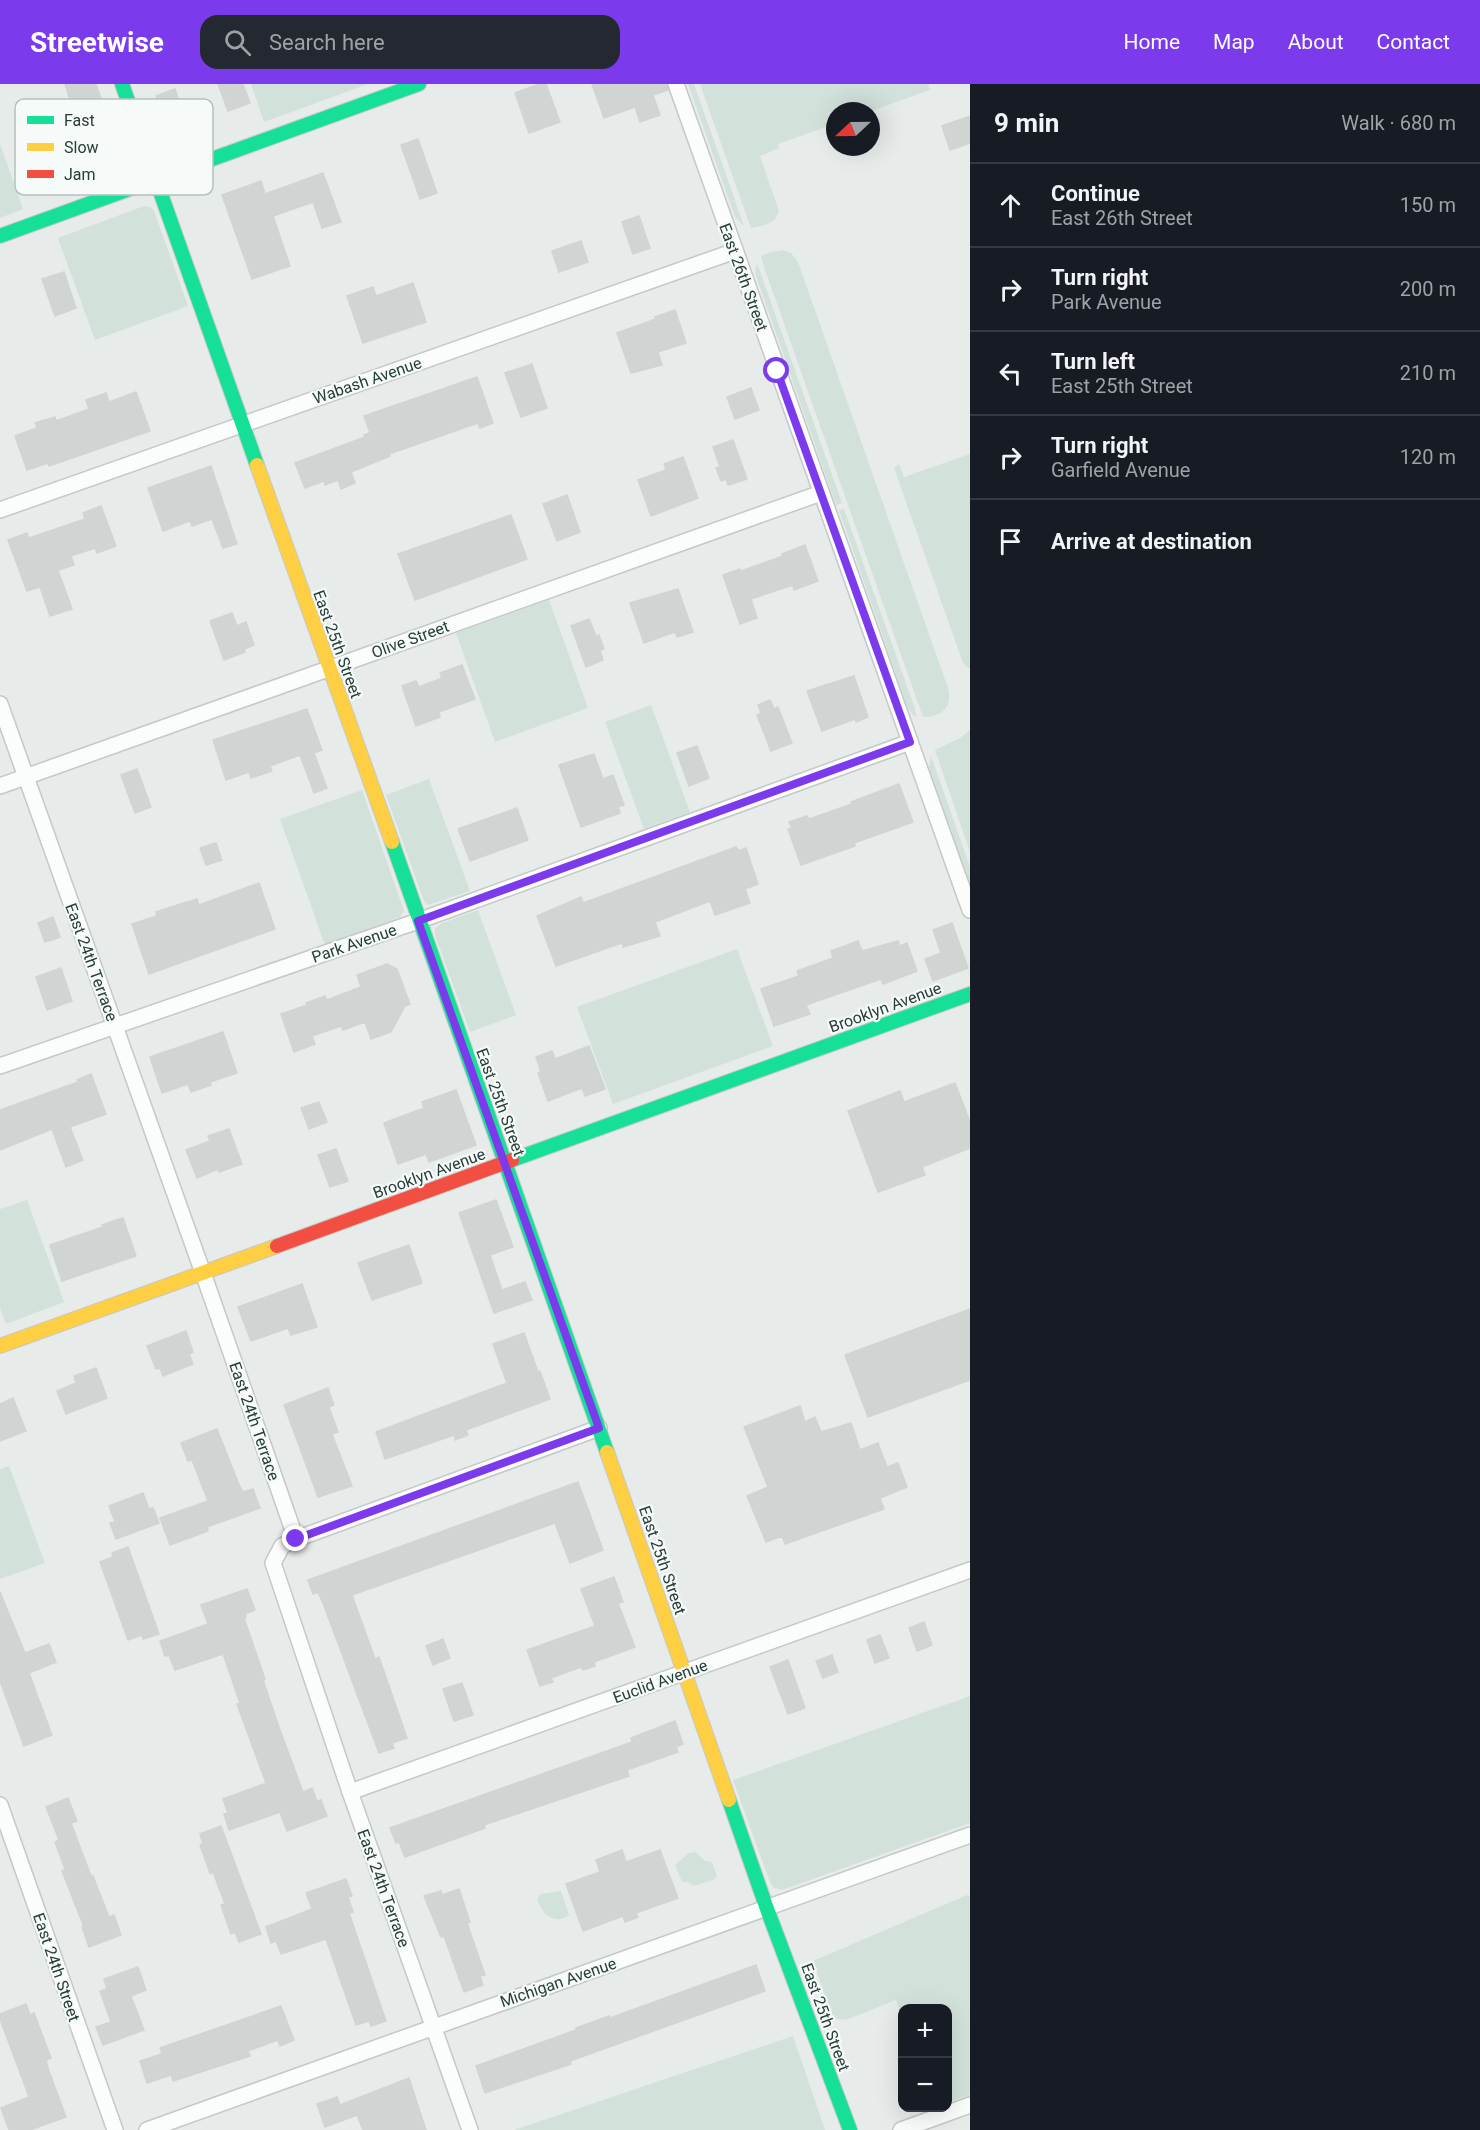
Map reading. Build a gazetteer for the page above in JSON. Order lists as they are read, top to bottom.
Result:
{
  "streets": {
    "street": [
      "East 26th Street",
      "Wabash Avenue",
      "Olive Street",
      "East 25th Street",
      "Park Avenue",
      "East 24th Terrace",
      "Brooklyn Avenue",
      "Euclid Avenue",
      "East 24th Street",
      "Michigan Avenue"
    ]
  },
  "crossings": [
    ["East 26th Street", "Wabash Avenue"],
    ["East 26th Street", "Olive Street"],
    ["East 26th Street", "Park Avenue"],
    ["Wabash Avenue", "East 25th Street"],
    ["Olive Street", "East 25th Street"],
    ["Olive Street", "East 24th Terrace"],
    ["East 25th Street", "Park Avenue"],
    ["East 25th Street", "Brooklyn Avenue"],
    ["East 25th Street", "Euclid Avenue"],
    ["East 25th Street", "Michigan Avenue"],
    ["Park Avenue", "East 24th Terrace"],
    ["East 24th Terrace", "Brooklyn Avenue"],
    ["East 24th Terrace", "Euclid Avenue"],
    ["East 24th Terrace", "Michigan Avenue"]
  ],
  "legend": ["Fast", "Slow", "Jam"],
  "north": "left",
  "page": {
    "header": "Streetwise",
    "search": "Search here",
    "nav": [
      "Home",
      "Map",
      "About",
      "Contact"
    ],
    "heading": ["9 min", "Walk · 680 m"],
    "list": [
      ["Continue", "East 26th Street", "150 m"],
      ["Turn right", "Park Avenue", "200 m"],
      ["Turn left", "East 25th Street", "210 m"],
      ["Turn right", "Garfield Avenue", "120 m"],
      "Arrive at destination"
    ],
    "map_buttons": ["+", "−"]
  }
}
